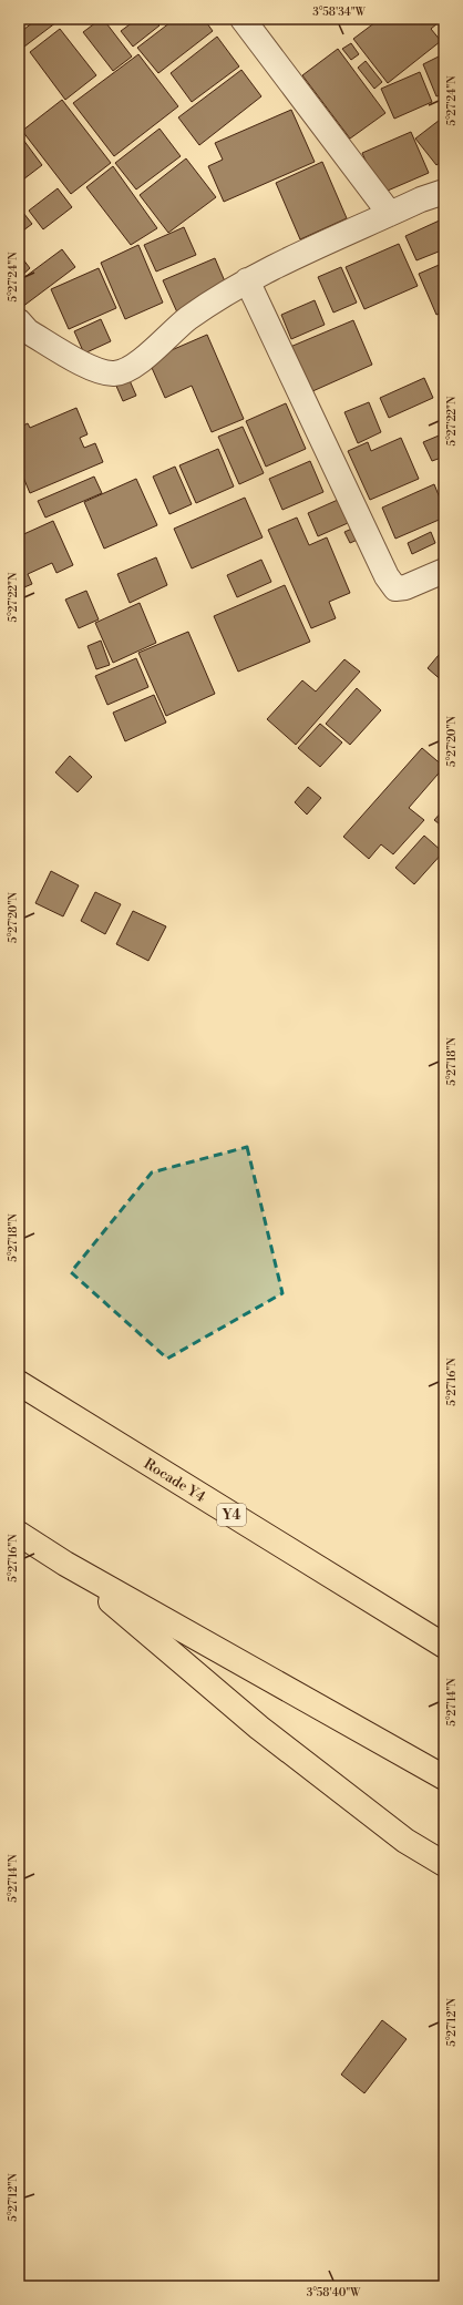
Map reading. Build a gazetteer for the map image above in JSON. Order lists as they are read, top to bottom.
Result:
{
  "streets": {
    "highway": ["Rocade Y4", "Y4"]
  },
  "coordinates": [
    "3°58'34\"W",
    "5°27'24\"N",
    "5°27'22\"N",
    "5°27'20\"N",
    "5°27'18\"N",
    "5°27'16\"N",
    "5°27'14\"N",
    "5°27'12\"N",
    "3°58'40\"W"
  ]
}
